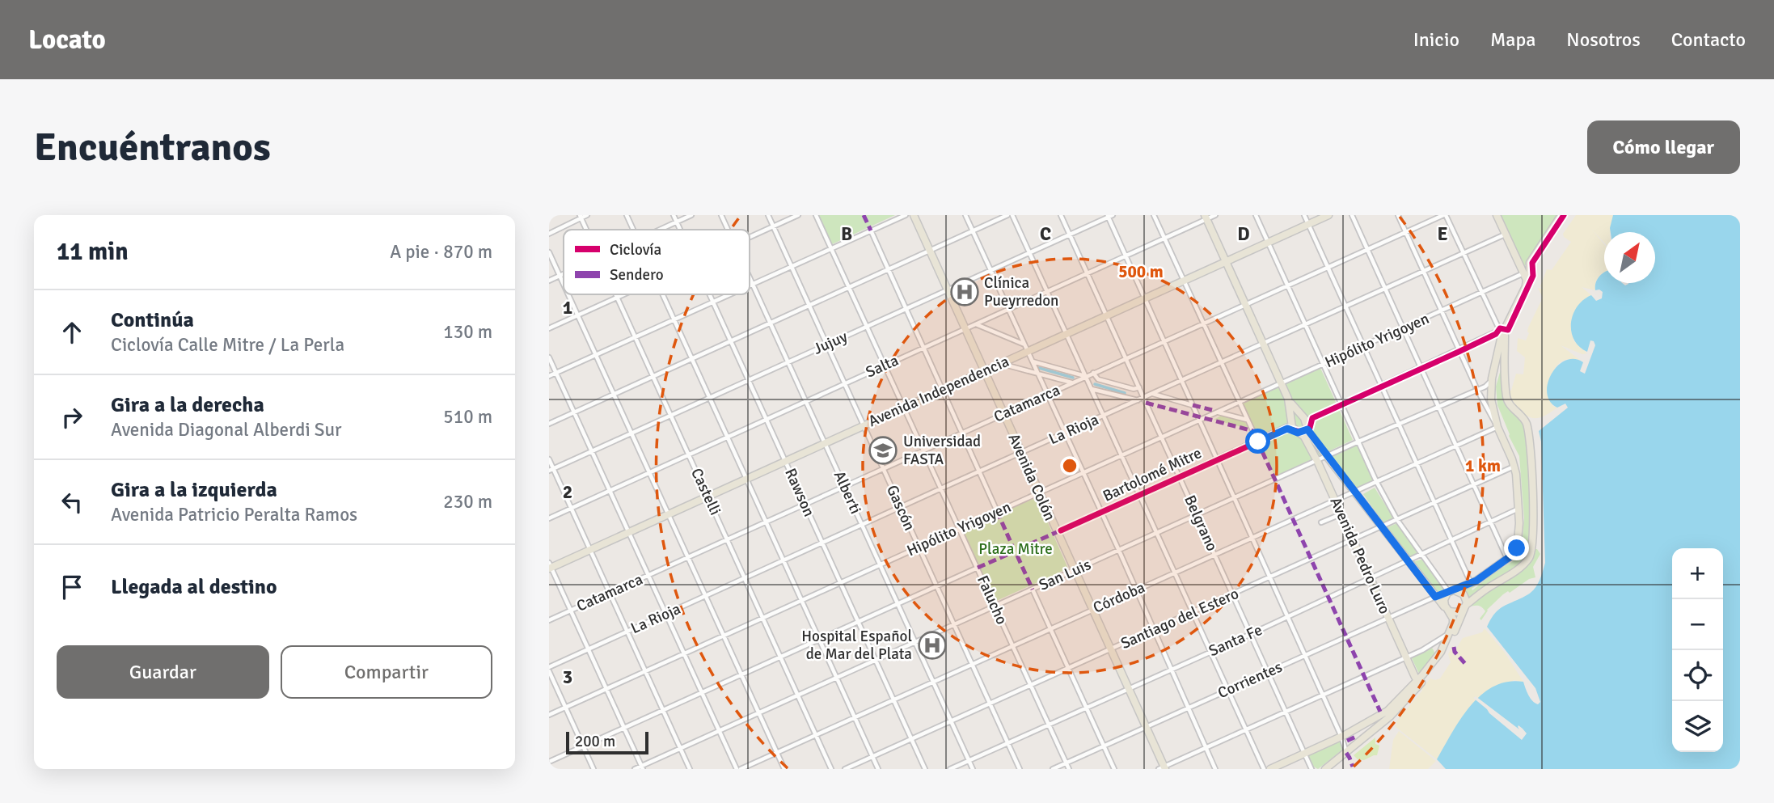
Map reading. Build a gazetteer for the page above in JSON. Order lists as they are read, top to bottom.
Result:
{
  "streets": {
    "main road": [
      "Avenida Independencia",
      "Avenida Colón",
      "Avenida Pedro Luro",
      "Corrientes"
    ],
    "street": [
      "Hipólito Yrigoyen",
      "Jujuy",
      "Salta",
      "Catamarca",
      "La Rioja",
      "Bartolomé Mitre",
      "Castelli",
      "Rawson",
      "Alberti",
      "Gascón",
      "Belgrano",
      "San Luis",
      "Córdoba",
      "Falucho",
      "Santiago del Estero",
      "Santa Fe"
    ]
  },
  "crossings": [
    ["Hipólito Yrigoyen", "Avenida Colón"],
    ["Hipólito Yrigoyen", "Castelli"],
    ["Hipólito Yrigoyen", "Rawson"],
    ["Hipólito Yrigoyen", "Alberti"],
    ["Hipólito Yrigoyen", "Gascón"],
    ["Hipólito Yrigoyen", "Belgrano"],
    ["Hipólito Yrigoyen", "Falucho"],
    ["Jujuy", "Avenida Colón"],
    ["Jujuy", "Castelli"],
    ["Jujuy", "Rawson"],
    ["Jujuy", "Alberti"],
    ["Jujuy", "Gascón"],
    ["Jujuy", "Belgrano"],
    ["Jujuy", "Falucho"],
    ["Salta", "Avenida Colón"],
    ["Salta", "Castelli"],
    ["Salta", "Rawson"],
    ["Salta", "Alberti"],
    ["Salta", "Gascón"],
    ["Salta", "Belgrano"],
    ["Salta", "Falucho"],
    ["Avenida Independencia", "Avenida Colón"],
    ["Avenida Independencia", "Castelli"],
    ["Avenida Independencia", "Rawson"],
    ["Avenida Independencia", "Alberti"],
    ["Avenida Independencia", "Gascón"],
    ["Avenida Independencia", "Belgrano"],
    ["Avenida Independencia", "Falucho"],
    ["Catamarca", "Avenida Colón"],
    ["Catamarca", "Castelli"],
    ["Catamarca", "Rawson"],
    ["Catamarca", "Alberti"],
    ["Catamarca", "Gascón"],
    ["Catamarca", "Belgrano"],
    ["Catamarca", "Falucho"],
    ["La Rioja", "Avenida Colón"],
    ["La Rioja", "Castelli"],
    ["La Rioja", "Rawson"],
    ["La Rioja", "Alberti"],
    ["La Rioja", "Gascón"],
    ["La Rioja", "Belgrano"],
    ["La Rioja", "Falucho"],
    ["Bartolomé Mitre", "Avenida Colón"],
    ["Bartolomé Mitre", "Belgrano"],
    ["Bartolomé Mitre", "Avenida Pedro Luro"],
    ["Avenida Colón", "San Luis"],
    ["Avenida Colón", "Córdoba"],
    ["Avenida Colón", "Santiago del Estero"],
    ["Avenida Colón", "Santa Fe"],
    ["Avenida Colón", "Corrientes"],
    ["Castelli", "San Luis"],
    ["Castelli", "Córdoba"],
    ["Rawson", "San Luis"],
    ["Rawson", "Córdoba"],
    ["Rawson", "Santiago del Estero"],
    ["Alberti", "San Luis"],
    ["Alberti", "Córdoba"],
    ["Alberti", "Santiago del Estero"],
    ["Alberti", "Santa Fe"],
    ["Gascón", "San Luis"],
    ["Gascón", "Córdoba"],
    ["Gascón", "Santiago del Estero"],
    ["Gascón", "Santa Fe"],
    ["Belgrano", "San Luis"],
    ["Belgrano", "Córdoba"],
    ["Belgrano", "Santiago del Estero"],
    ["Belgrano", "Santa Fe"],
    ["Belgrano", "Corrientes"],
    ["Avenida Pedro Luro", "San Luis"],
    ["Avenida Pedro Luro", "Córdoba"],
    ["Avenida Pedro Luro", "Santiago del Estero"],
    ["Avenida Pedro Luro", "Santa Fe"],
    ["Avenida Pedro Luro", "Corrientes"],
    ["San Luis", "Falucho"],
    ["Córdoba", "Falucho"],
    ["Falucho", "Santiago del Estero"],
    ["Falucho", "Santa Fe"],
    ["Falucho", "Corrientes"]
  ],
  "parks": ["Plaza Mitre"],
  "places": {
    "hospital": ["Clínica Pueyrredon", "Hospital Español de Mar del Plata"],
    "school or university": ["Universidad FASTA"]
  },
  "legend": ["Ciclovía", "Sendero"],
  "scale_bar": "200 m",
  "north": "top right",
  "page": {
    "header": "Locato",
    "nav": [
      "Inicio",
      "Mapa",
      "Nosotros",
      "Contacto"
    ],
    "buttons": [
      "Cómo llegar",
      ["Guardar", "Compartir"]
    ],
    "title": "Encuéntranos",
    "heading": ["11 min", "A pie · 870 m"],
    "list": [
      ["Continúa", "Ciclovía Calle Mitre / La Perla", "130 m"],
      ["Gira a la derecha", "Avenida Diagonal Alberdi Sur", "510 m"],
      ["Gira a la izquierda", "Avenida Patricio Peralta Ramos", "230 m"],
      "Llegada al destino"
    ],
    "map_buttons": ["+", "−"],
    "scale": "200 m"
  },
  "grid": {
    "columns": [
      "B",
      "C",
      "D",
      "E"
    ],
    "rows": ["1", "2", "3"]
  },
  "rings": ["500 m", "1 km"]
}
